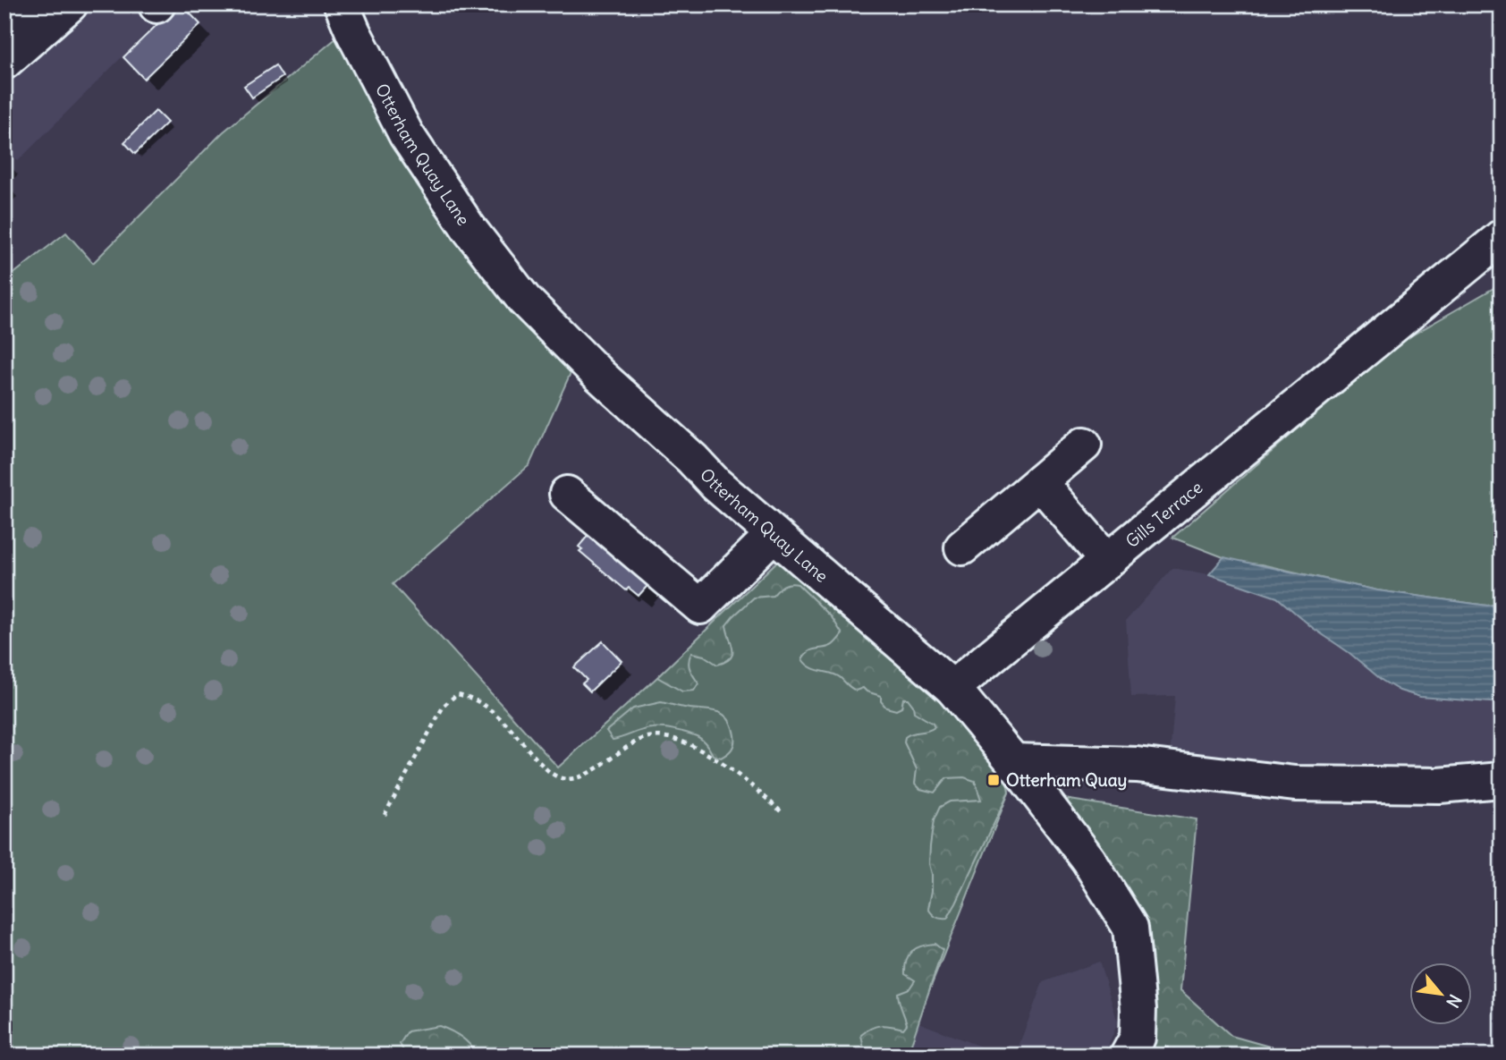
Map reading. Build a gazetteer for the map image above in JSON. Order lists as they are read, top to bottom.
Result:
{
  "streets": {
    "street": ["Otterham Quay Lane", "Gills Terrace"]
  },
  "crossings": [
    ["Otterham Quay Lane", "Gills Terrace"]
  ],
  "places": {
    "transit": ["Otterham Quay"]
  },
  "north": "bottom right"
}
